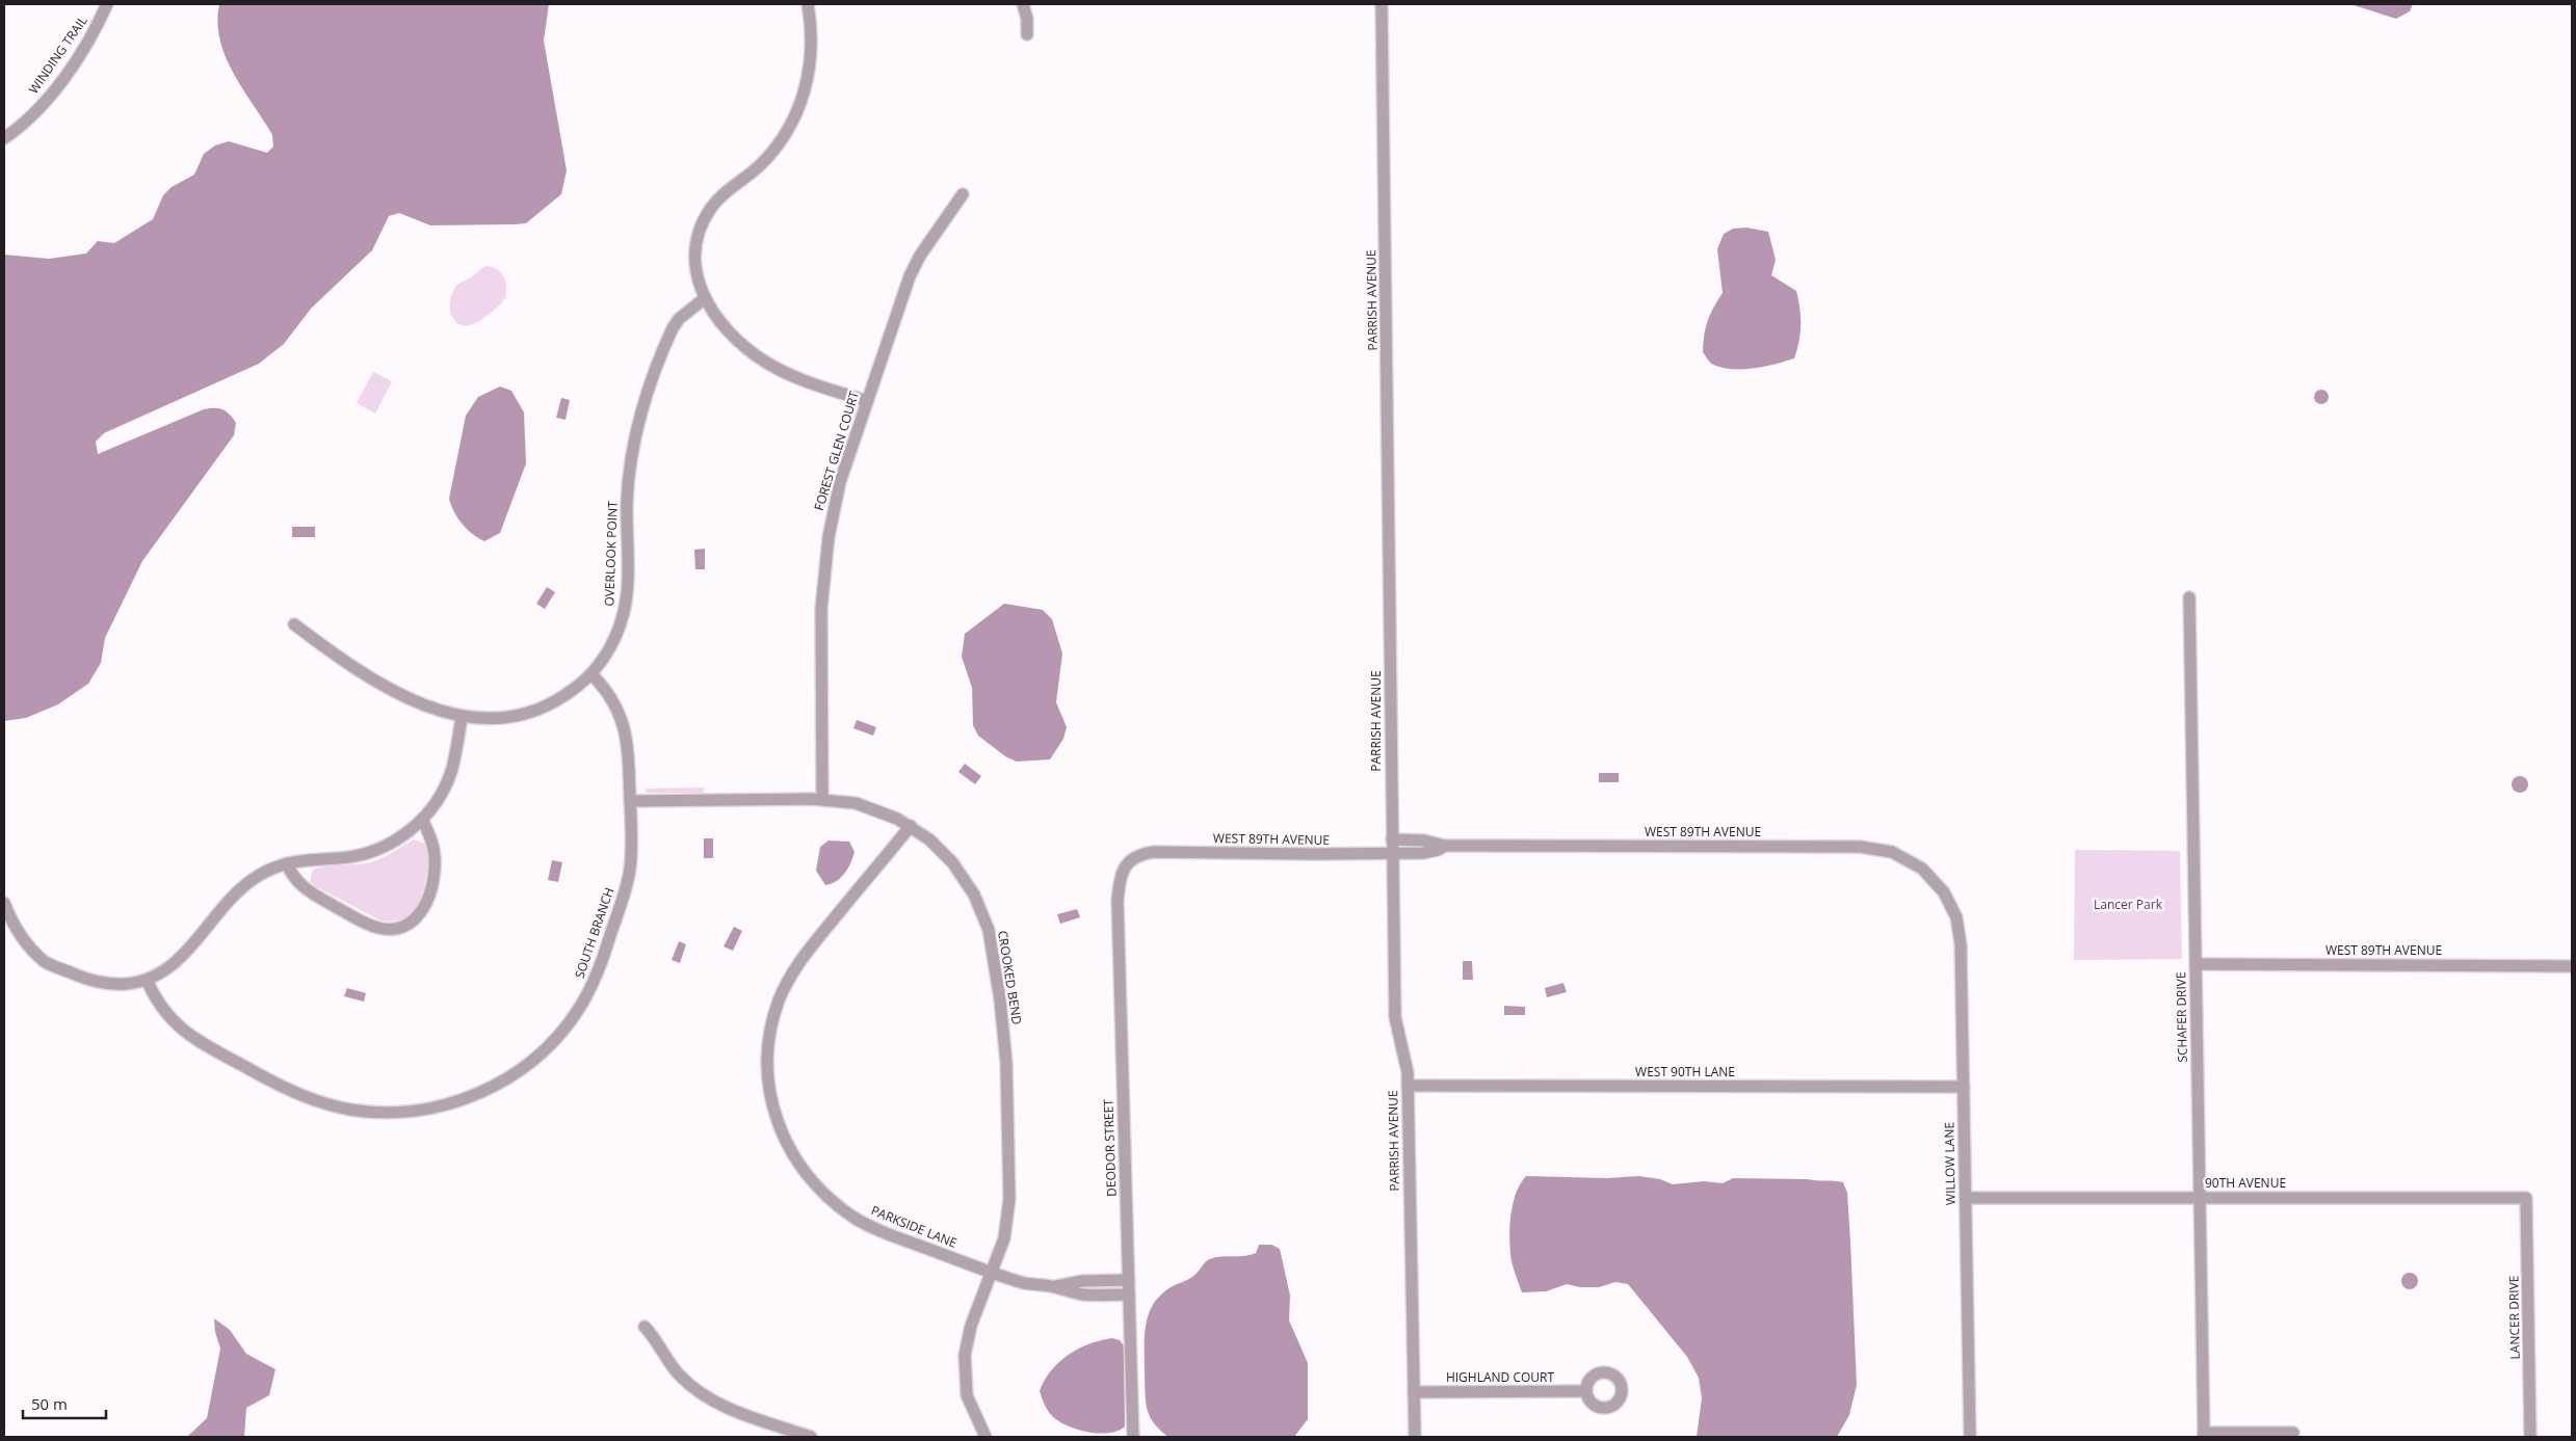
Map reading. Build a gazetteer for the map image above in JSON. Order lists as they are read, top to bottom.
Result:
{
  "streets": {
    "street": [
      "WINDING TRAIL",
      "PARRISH AVENUE",
      "FOREST GLEN COURT",
      "OVERLOOK POINT",
      "WEST 89TH AVENUE",
      "SOUTH BRANCH",
      "CROOKED BEND",
      "SCHAFER DRIVE",
      "WEST 90TH LANE",
      "DEODOR STREET",
      "WILLOW LANE",
      "90TH AVENUE",
      "PARKSIDE LANE",
      "LANCER DRIVE",
      "HIGHLAND COURT"
    ]
  },
  "crossings": [
    ["PARRISH AVENUE", "WEST 89TH AVENUE"],
    ["PARRISH AVENUE", "WEST 90TH LANE"],
    ["PARRISH AVENUE", "HIGHLAND COURT"],
    ["FOREST GLEN COURT", "CROOKED BEND"],
    ["OVERLOOK POINT", "SOUTH BRANCH"],
    ["WEST 89TH AVENUE", "SCHAFER DRIVE"],
    ["WEST 89TH AVENUE", "DEODOR STREET"],
    ["WEST 89TH AVENUE", "WILLOW LANE"],
    ["SOUTH BRANCH", "CROOKED BEND"],
    ["CROOKED BEND", "PARKSIDE LANE"],
    ["SCHAFER DRIVE", "90TH AVENUE"],
    ["WEST 90TH LANE", "WILLOW LANE"],
    ["DEODOR STREET", "PARKSIDE LANE"],
    ["WILLOW LANE", "90TH AVENUE"],
    ["90TH AVENUE", "LANCER DRIVE"]
  ],
  "parks": ["Lancer Park"],
  "scale_bar": "50 m"
}
